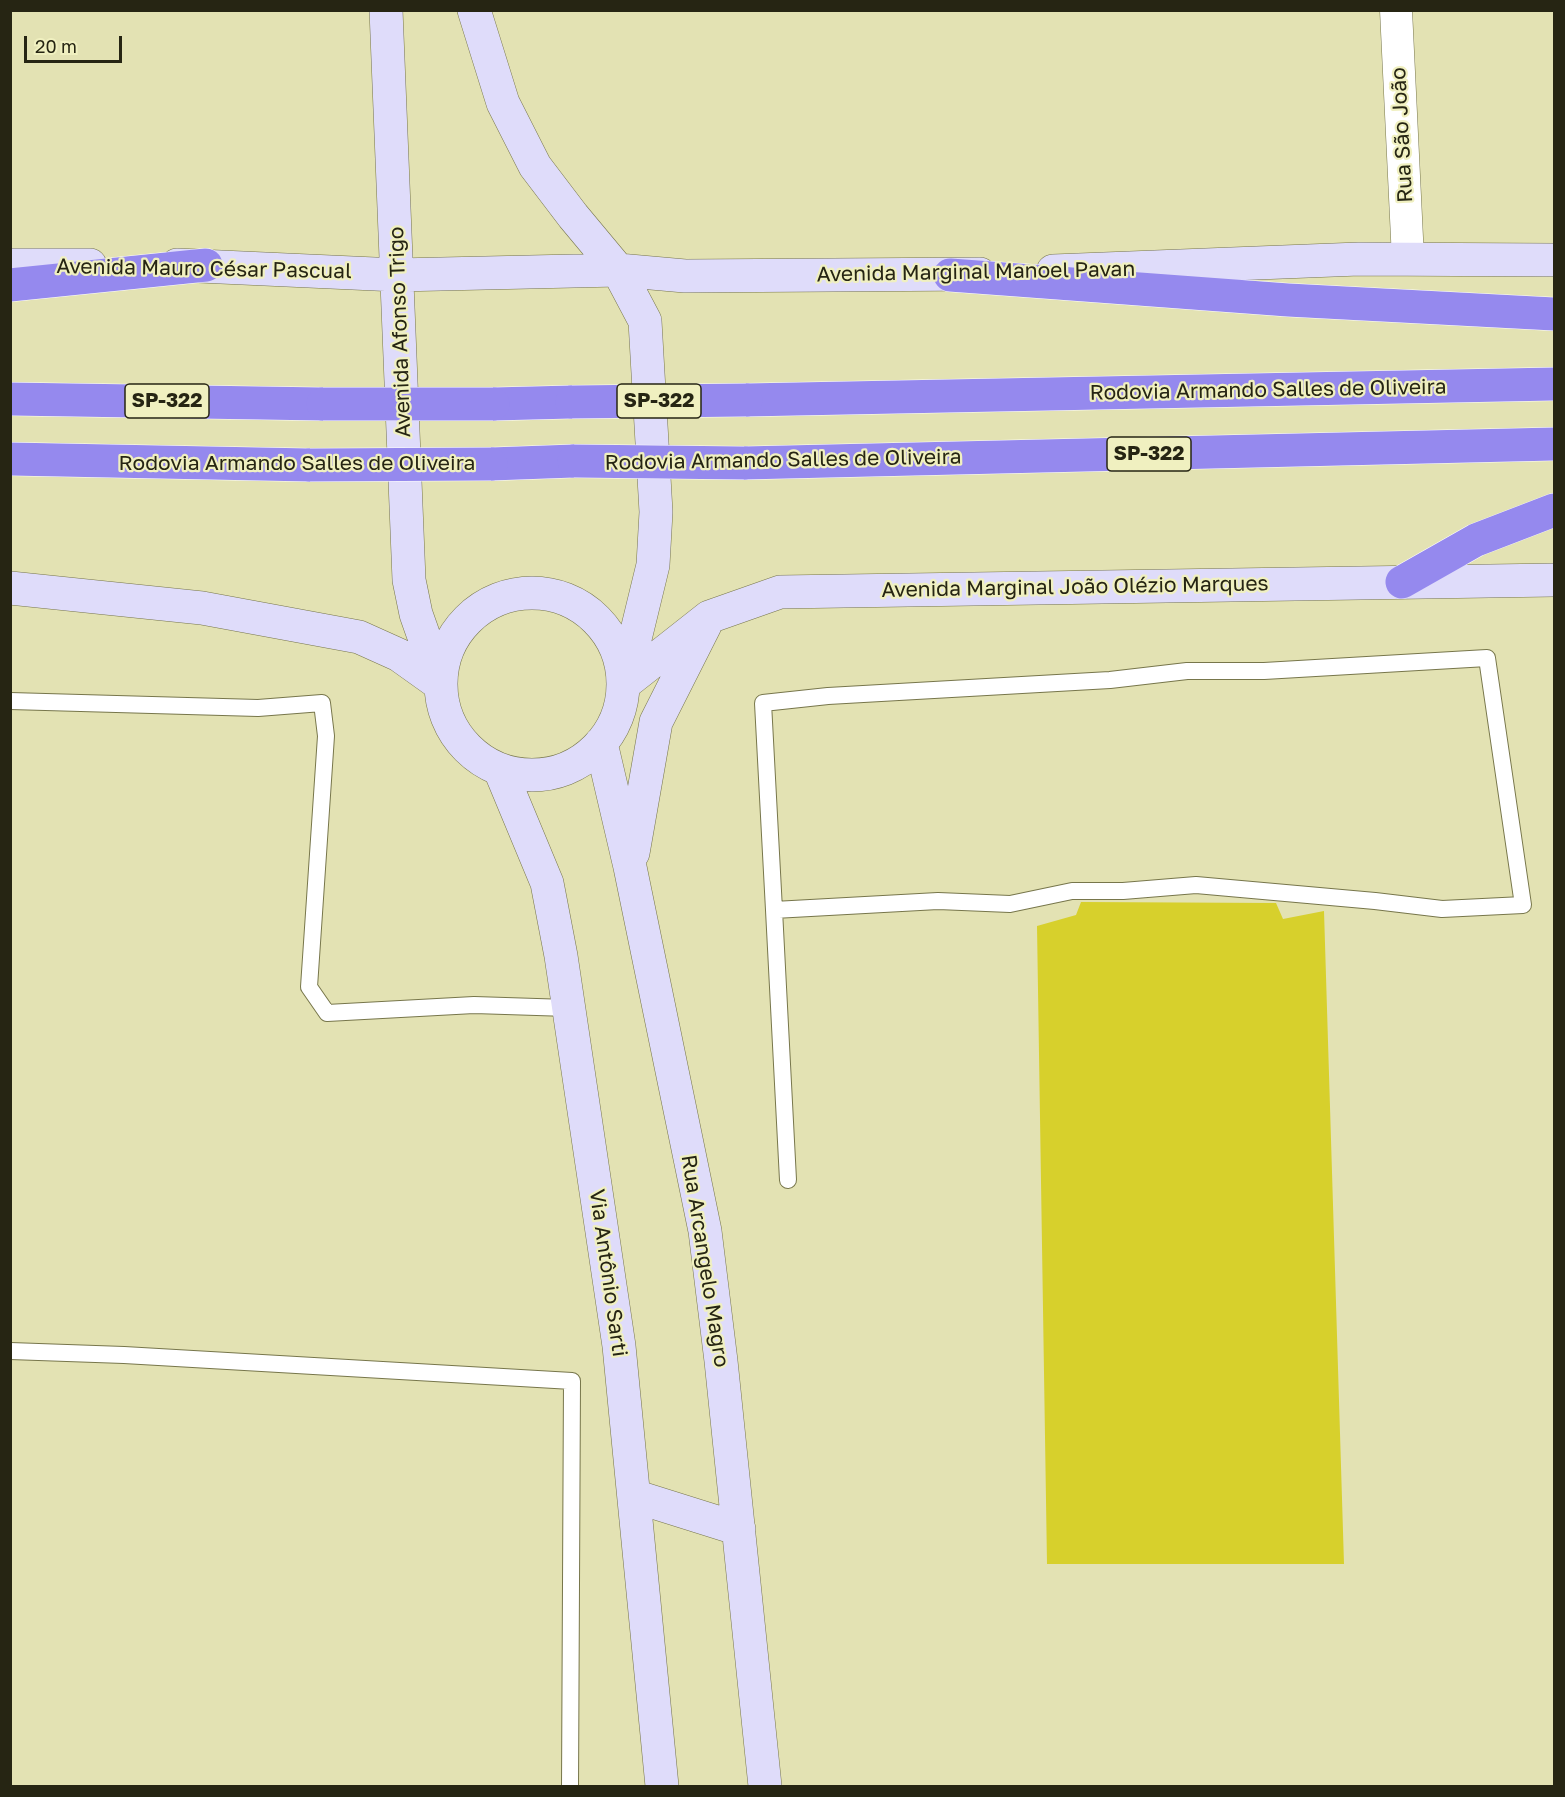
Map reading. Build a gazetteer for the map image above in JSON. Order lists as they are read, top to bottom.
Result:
{
  "streets": {
    "highway": ["Rodovia Armando Salles de Oliveira", "SP-322"],
    "main road": [
      "Avenida Mauro César Pascual",
      "Avenida Marginal Manoel Pavan",
      "Avenida Afonso Trigo",
      "Avenida Marginal João Olézio Marques",
      "Rua Arcangelo Magro",
      "Via Antônio Sarti"
    ],
    "street": ["Rua São João"]
  },
  "crossings": [
    ["Rua São João", "Avenida Marginal Manoel Pavan"],
    ["Avenida Mauro César Pascual", "Avenida Marginal Manoel Pavan"],
    ["Avenida Mauro César Pascual", "Avenida Afonso Trigo"],
    ["Avenida Marginal Manoel Pavan", "Avenida Afonso Trigo"],
    ["Avenida Afonso Trigo", "Avenida Marginal João Olézio Marques"],
    ["Avenida Afonso Trigo", "Rua Arcangelo Magro"],
    ["Avenida Afonso Trigo", "Via Antônio Sarti"],
    ["Avenida Marginal João Olézio Marques", "Rua Arcangelo Magro"],
    ["Avenida Marginal João Olézio Marques", "Via Antônio Sarti"],
    ["Rua Arcangelo Magro", "Via Antônio Sarti"]
  ],
  "scale_bar": "20 m"
}
